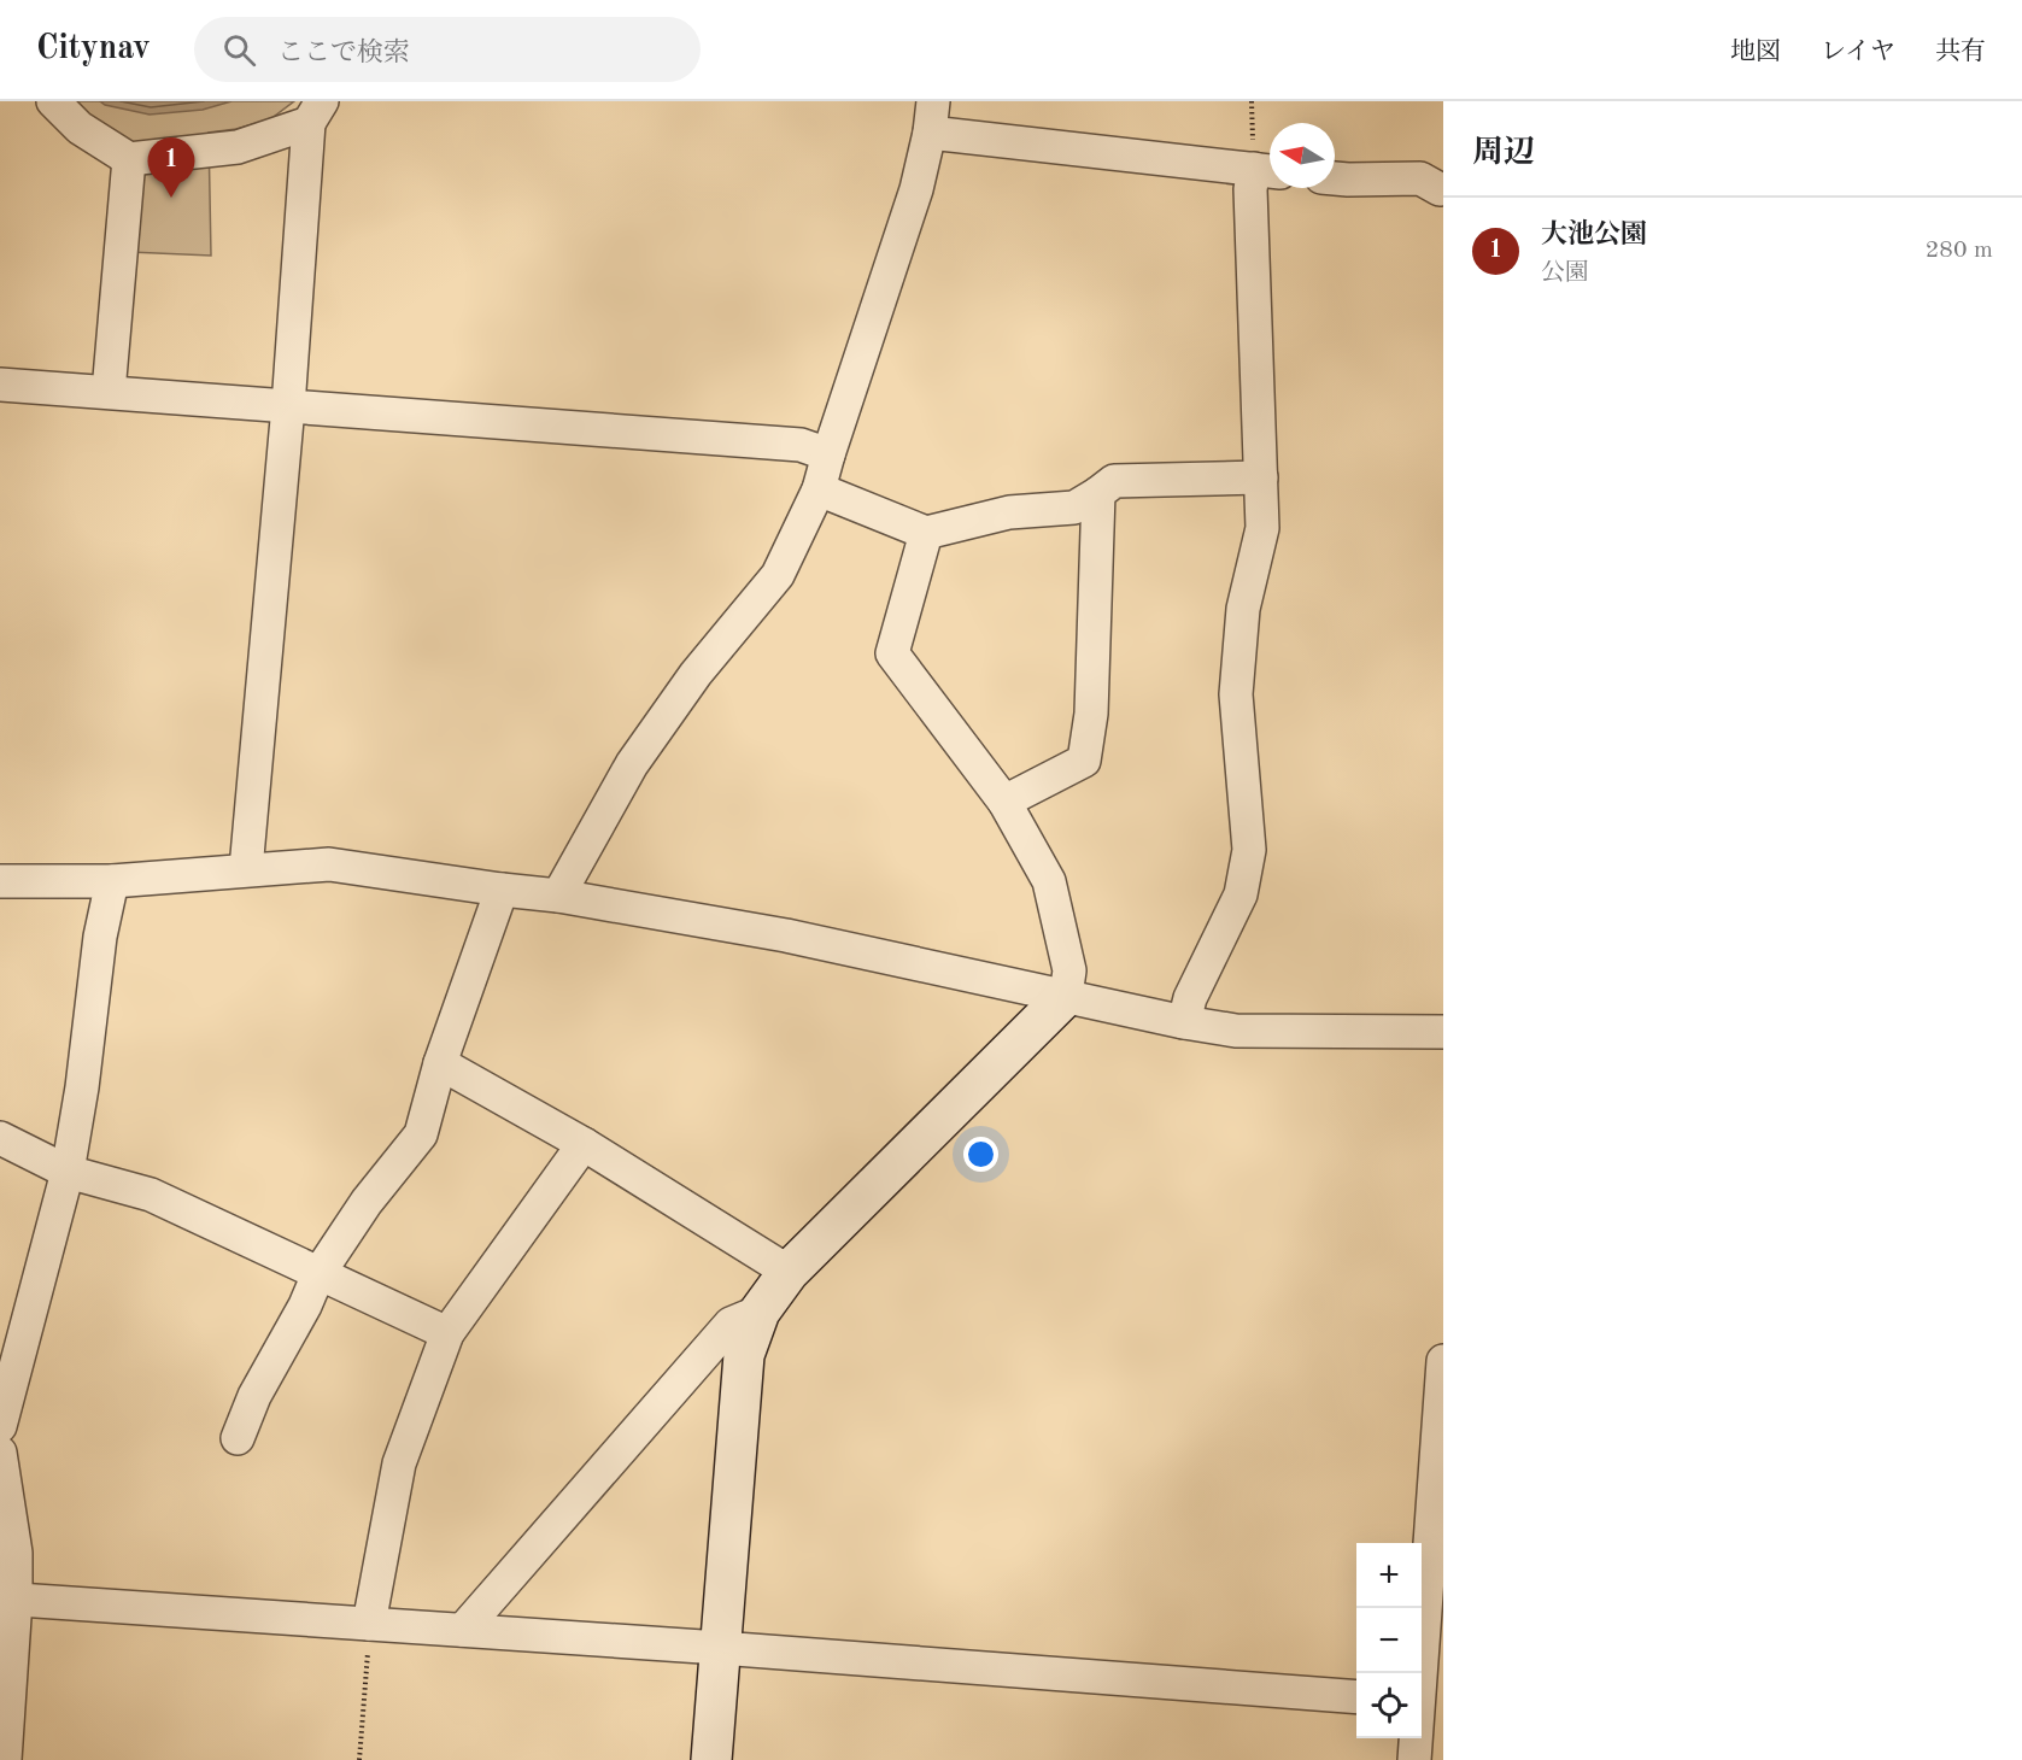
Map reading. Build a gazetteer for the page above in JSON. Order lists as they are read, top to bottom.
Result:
{
  "north": "left",
  "page": {
    "header": "Citynav",
    "search": "ここで検索",
    "nav": ["地図", "レイヤ", "共有"],
    "heading": "周辺",
    "pins": "1",
    "list": [
      {
        "mark": "1",
        "name": "大池公園",
        "note": "公園",
        "value": "280 m"
      }
    ],
    "map_buttons": ["+", "−"]
  }
}
